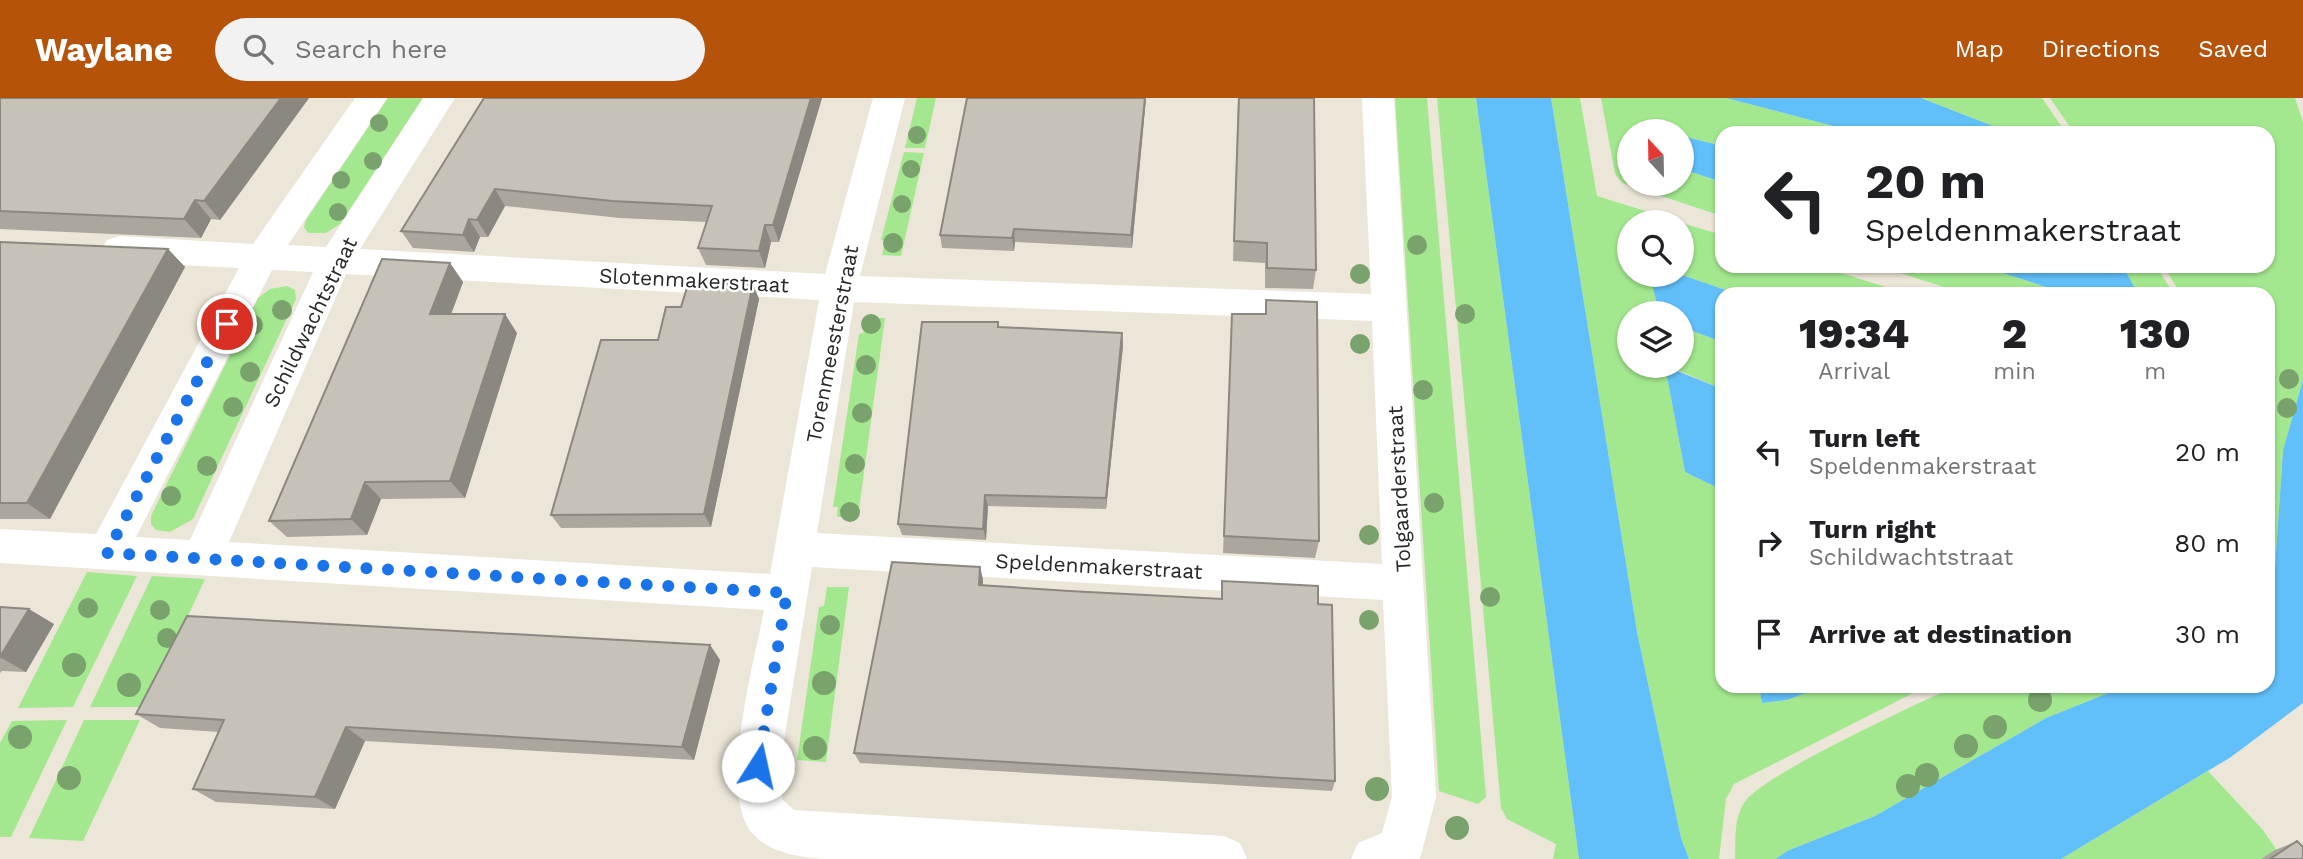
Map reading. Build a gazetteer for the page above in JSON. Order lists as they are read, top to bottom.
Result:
{
  "streets": {
    "street": [
      "Slotenmakerstraat",
      "Schildwachtstraat",
      "Torenmeesterstraat",
      "Tolgaarderstraat",
      "Speldenmakerstraat"
    ]
  },
  "crossings": [
    ["Slotenmakerstraat", "Schildwachtstraat"],
    ["Slotenmakerstraat", "Torenmeesterstraat"],
    ["Slotenmakerstraat", "Tolgaarderstraat"],
    ["Torenmeesterstraat", "Speldenmakerstraat"],
    ["Tolgaarderstraat", "Speldenmakerstraat"]
  ],
  "north": "top",
  "page": {
    "header": "Waylane",
    "search": "Search here",
    "nav": ["Map", "Directions", "Saved"],
    "turn": ["20 m", "Speldenmakerstraat"],
    "eta": [
      "19:34",
      "Arrival",
      "2",
      "min",
      "130",
      "m"
    ],
    "list": [
      {
        "name": "Turn left",
        "note": "Speldenmakerstraat",
        "value": "20 m"
      },
      {
        "name": "Turn right",
        "note": "Schildwachtstraat",
        "value": "80 m"
      },
      {
        "name": "Arrive at destination",
        "value": "30 m"
      }
    ]
  }
}
